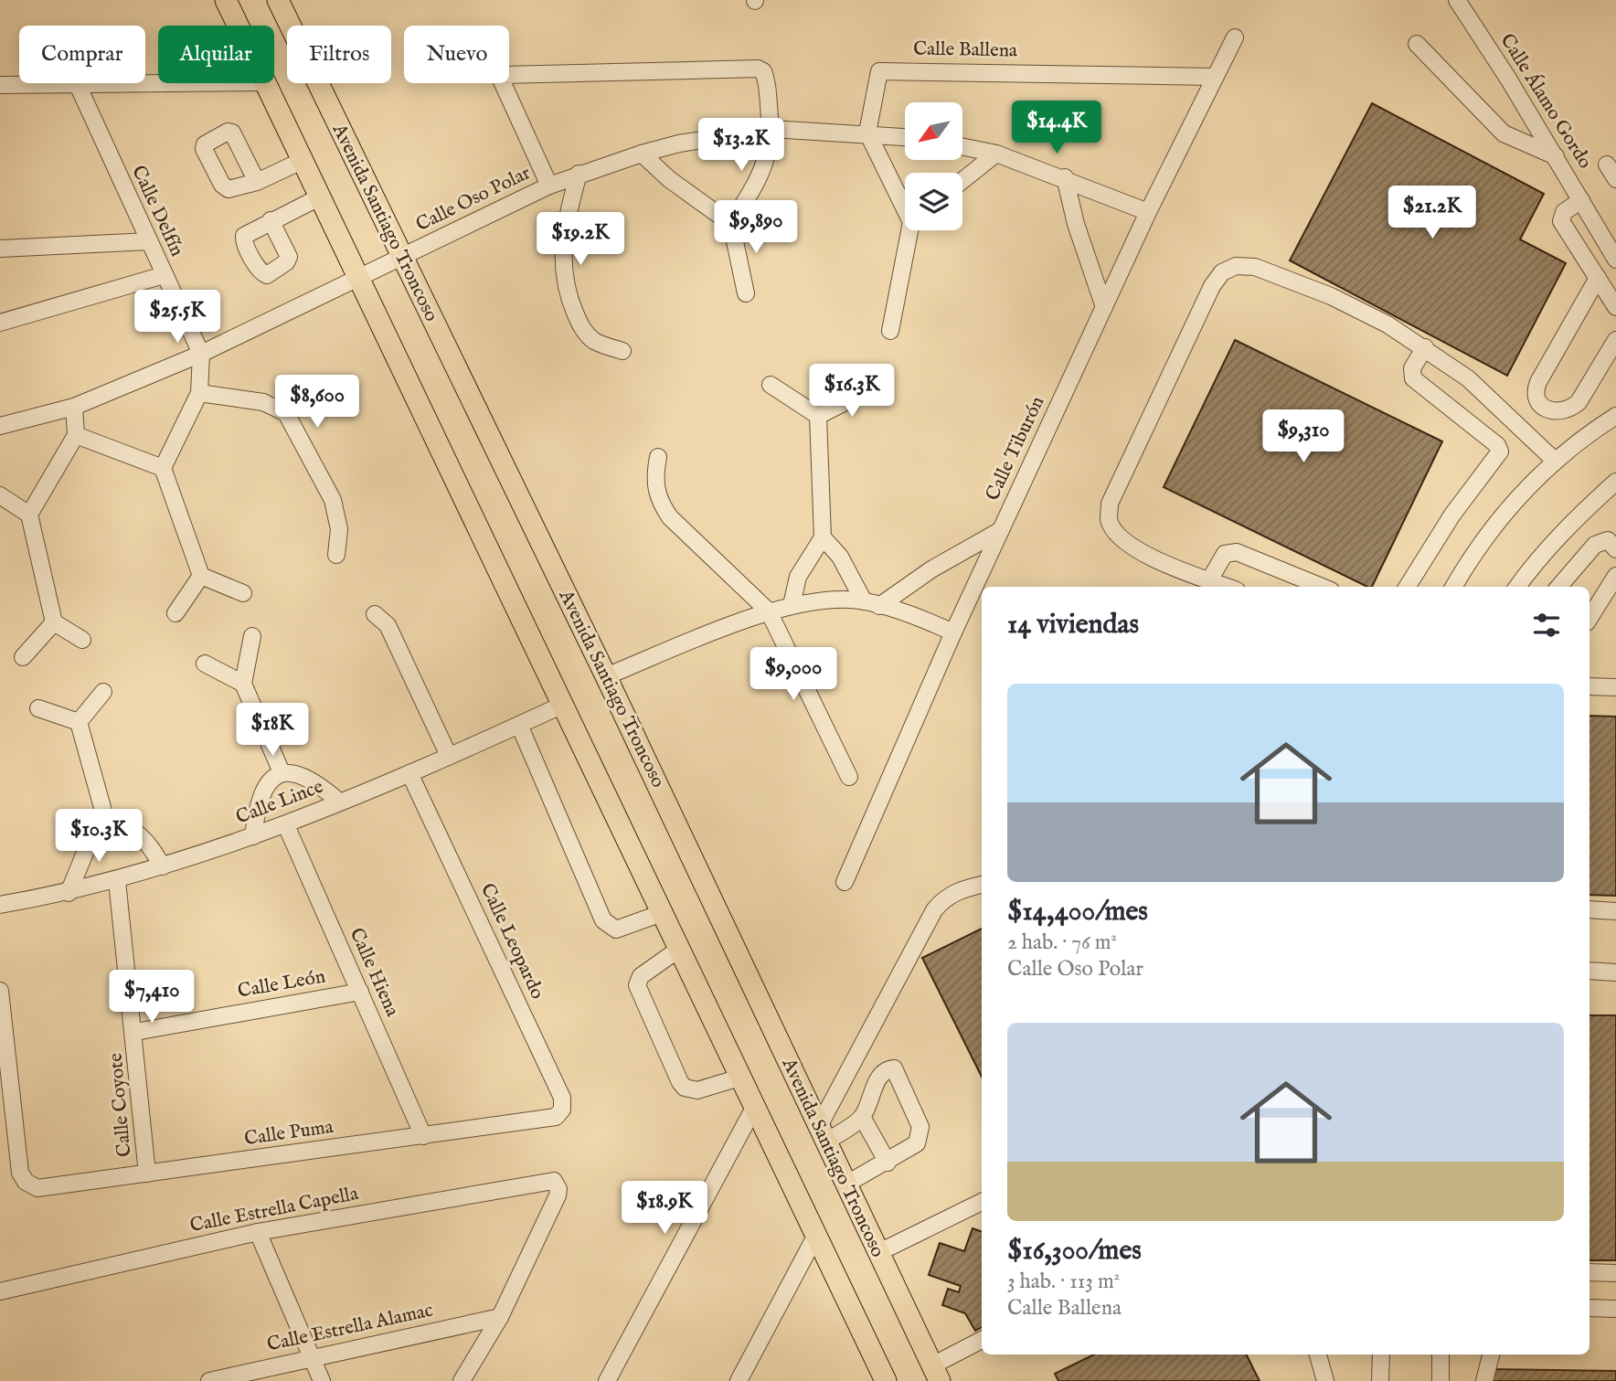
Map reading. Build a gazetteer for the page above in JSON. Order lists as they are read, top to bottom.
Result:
{
  "streets": {
    "main road": ["Avenida Santiago Troncoso"],
    "street": [
      "Calle Ballena",
      "Calle Álamo Gordo",
      "Calle Oso Polar",
      "Calle Delfín",
      "Calle Tiburón",
      "Calle Lince",
      "Calle Leopardo",
      "Calle Hiena",
      "Calle León",
      "Calle Coyote",
      "Calle Puma",
      "Calle Estrella Capella",
      "Calle Estrella Alamac"
    ]
  },
  "crossings": [
    ["Calle Ballena", "Calle Oso Polar"],
    ["Calle Ballena", "Calle Tiburón"],
    ["Calle Oso Polar", "Calle Delfín"],
    ["Calle Oso Polar", "Avenida Santiago Troncoso"],
    ["Calle Lince", "Calle Leopardo"],
    ["Calle Lince", "Calle Hiena"],
    ["Calle Lince", "Calle Coyote"],
    ["Calle Leopardo", "Calle Puma"],
    ["Calle Hiena", "Calle León"],
    ["Calle Hiena", "Calle Puma"],
    ["Calle León", "Calle Coyote"],
    ["Calle Coyote", "Calle Puma"],
    ["Calle Estrella Capella", "Calle Estrella Alamac"]
  ],
  "north": "bottom left",
  "page": {
    "chip": [
      "Comprar",
      "Alquilar",
      "Filtros",
      "Nuevo"
    ],
    "price": [
      "$14.4K",
      "$13.2K",
      "$21.2K",
      "$9,890",
      "$19.2K",
      "$25.5K",
      "$16.3K",
      "$8,600",
      "$9,310",
      "$9,000",
      "$18K",
      "$10.3K",
      "$7,410",
      "$18.9K"
    ],
    "heading": "14 viviendas",
    "list": [
      {
        "name": "$14,400/mes",
        "note": "2 hab. · 76 m² · Calle Oso Polar"
      },
      {
        "name": "$16,300/mes",
        "note": "3 hab. · 113 m² · Calle Ballena"
      }
    ]
  }
}
